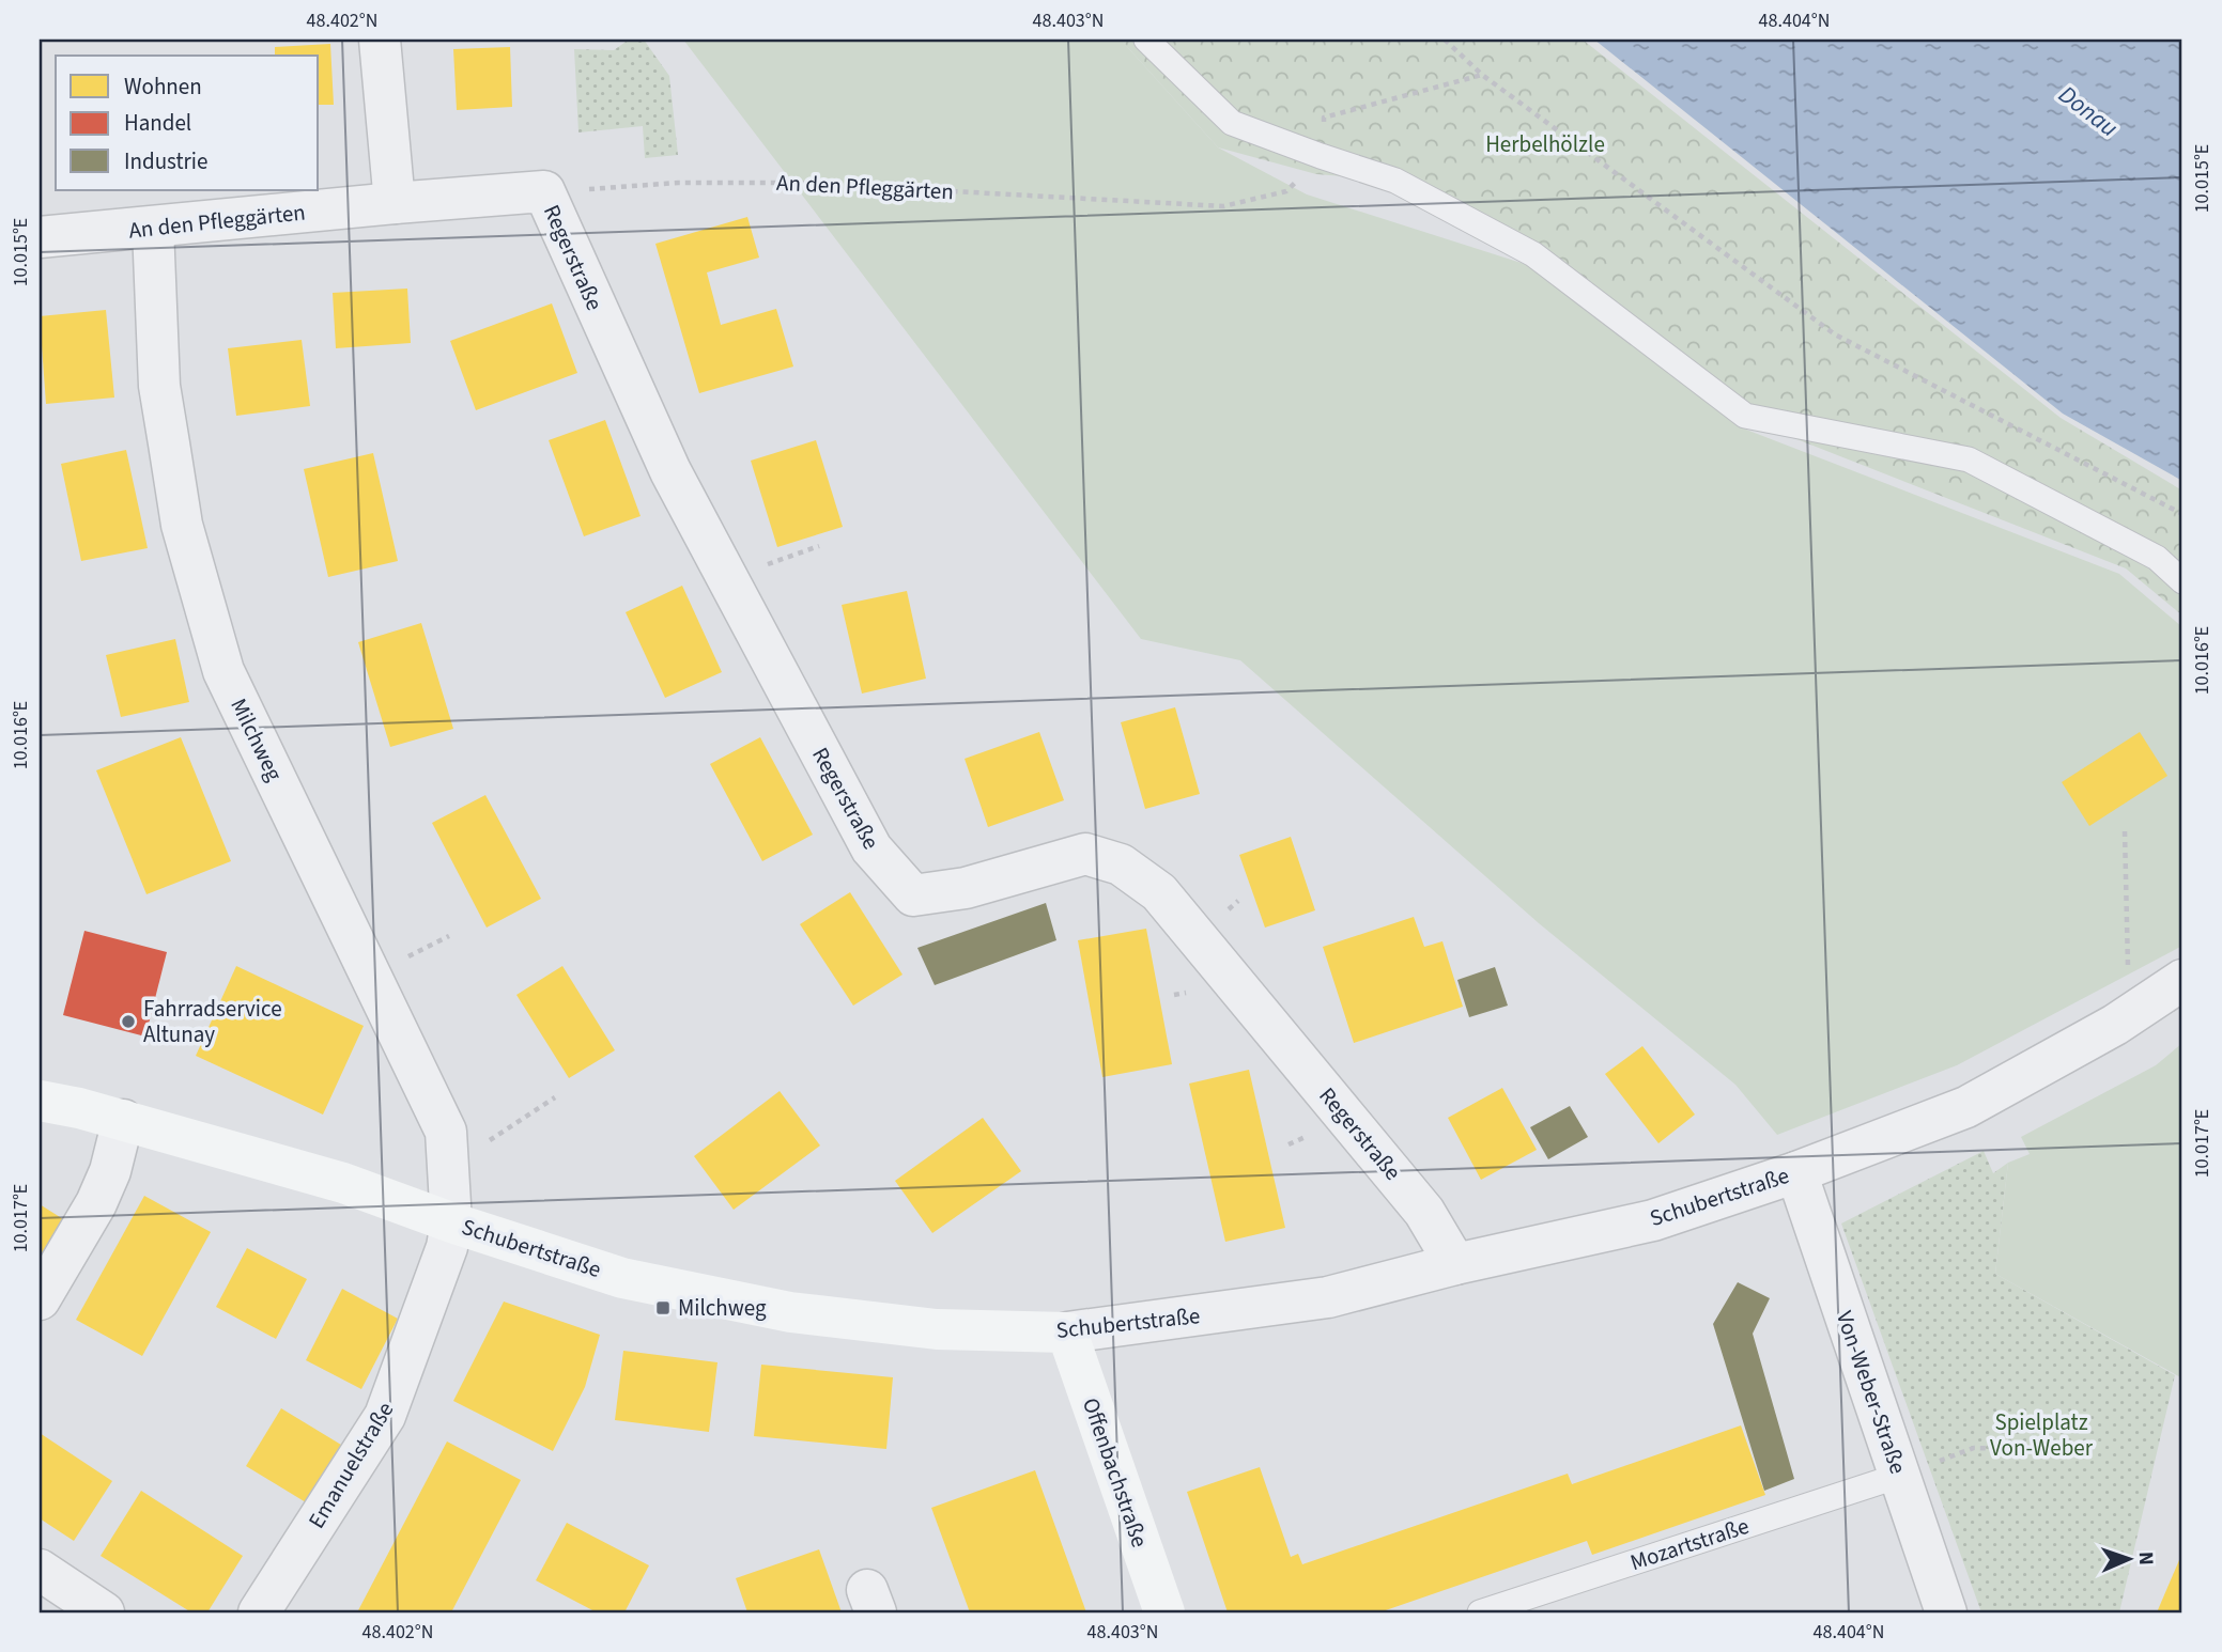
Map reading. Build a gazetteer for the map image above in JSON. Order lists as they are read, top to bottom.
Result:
{
  "streets": {
    "street": [
      "An den Pfleggärten",
      "Regerstraße",
      "Milchweg",
      "Schubertstraße",
      "Von-Weber-Straße",
      "Emanuelstraße",
      "Offenbachstraße"
    ],
    "lane": ["Mozartstraße"]
  },
  "crossings": [
    ["An den Pfleggärten", "Regerstraße"],
    ["An den Pfleggärten", "Milchweg"],
    ["Regerstraße", "Schubertstraße"],
    ["Milchweg", "Schubertstraße"],
    ["Milchweg", "Emanuelstraße"],
    ["Schubertstraße", "Von-Weber-Straße"],
    ["Schubertstraße", "Emanuelstraße"],
    ["Schubertstraße", "Offenbachstraße"],
    ["Von-Weber-Straße", "Mozartstraße"]
  ],
  "water": ["Donau"],
  "parks": ["Herbelhölzle", "Spielplatz Von-Weber"],
  "places": {
    "other": ["Fahrradservice Altunay"],
    "transit": ["Milchweg"]
  },
  "legend": ["Wohnen", "Handel", "Industrie"],
  "north": "right",
  "coordinates": [
    "48.402°N",
    "48.403°N",
    "48.404°N",
    "10.015°E",
    "10.016°E",
    "10.017°E"
  ]
}
